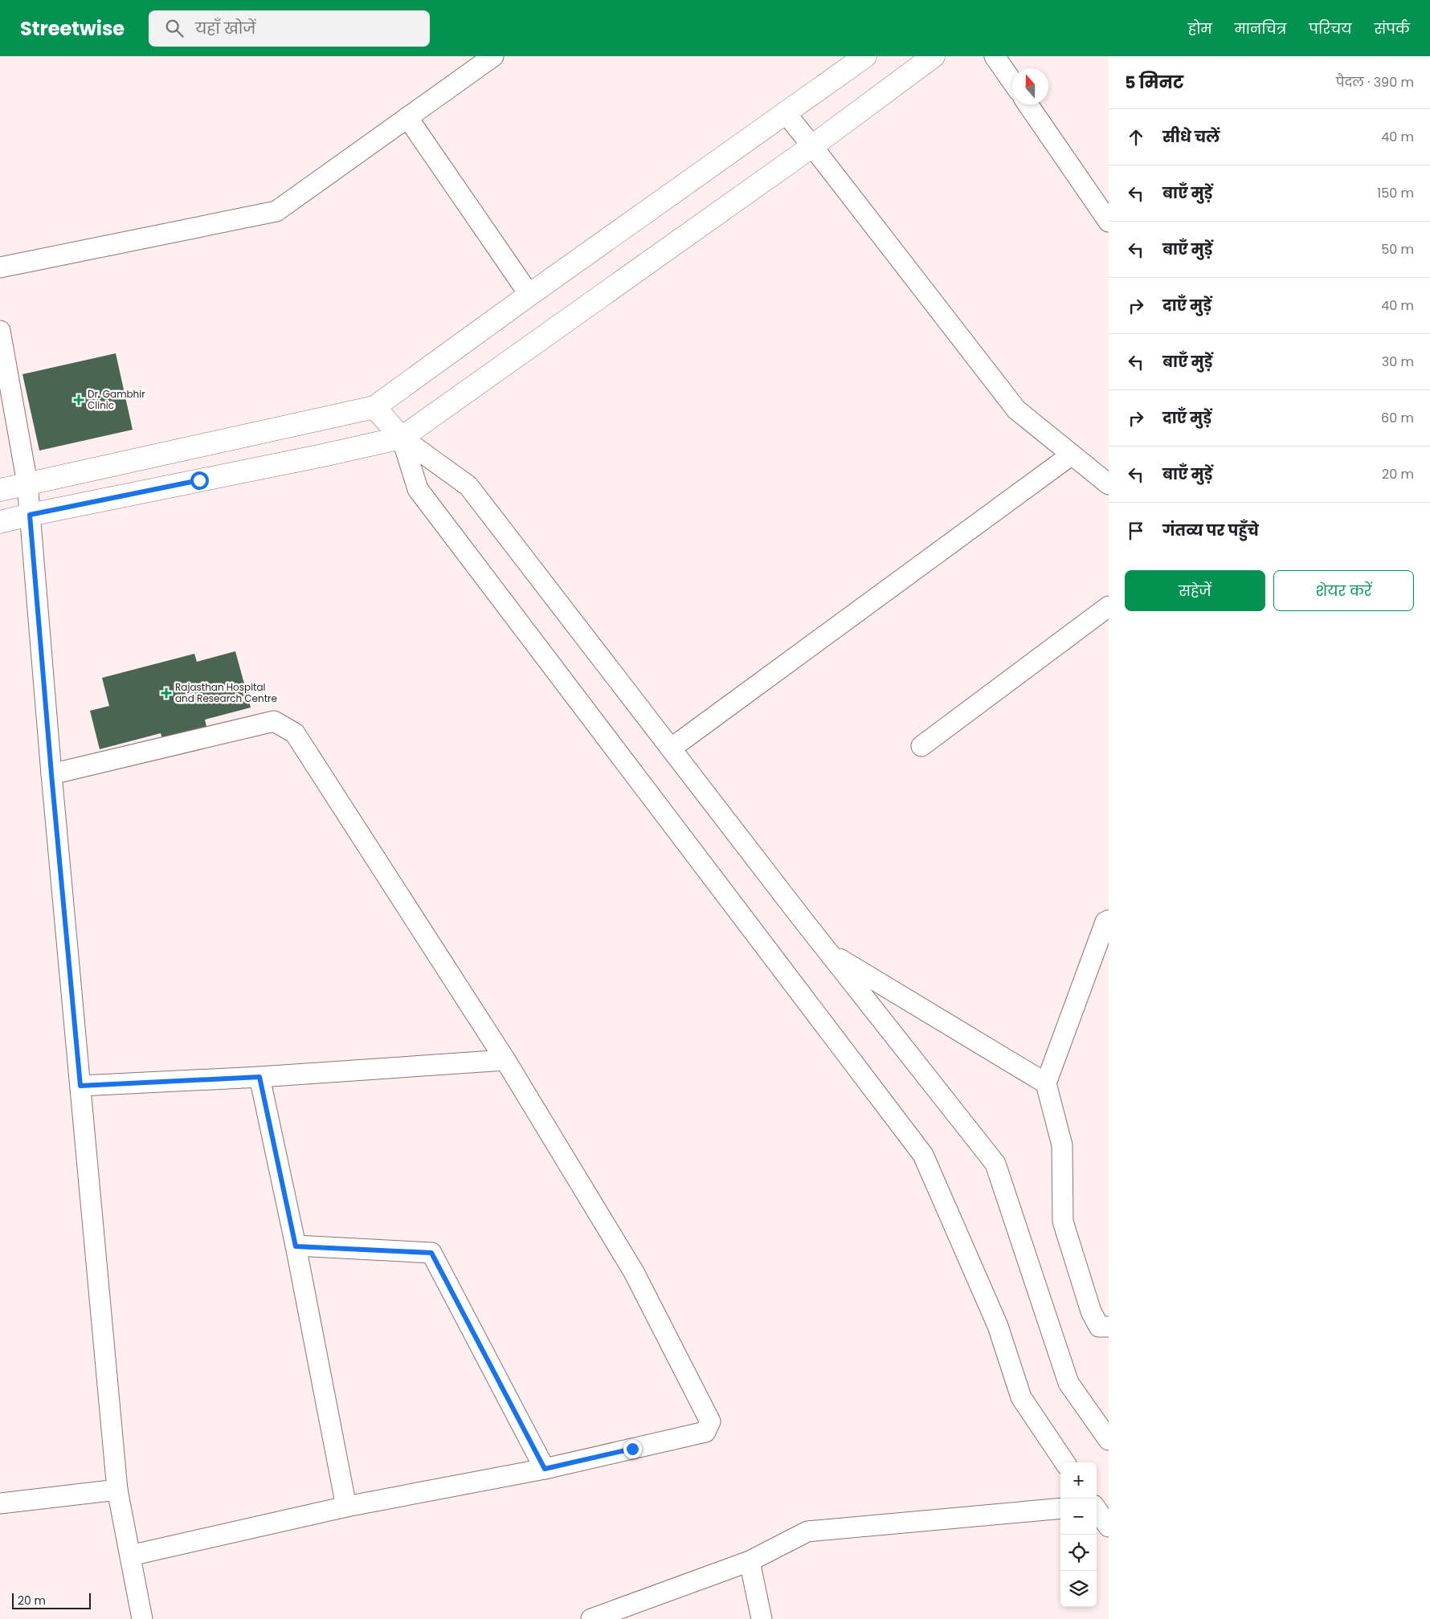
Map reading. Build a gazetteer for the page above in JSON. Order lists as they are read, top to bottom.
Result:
{
  "places": {
    "health": ["Dr. Gambhir Clinic", "Rajasthan Hospital and Research Centre"]
  },
  "scale_bar": "20 m",
  "north": "top",
  "page": {
    "header": "Streetwise",
    "search": "यहाँ खोजें",
    "nav": [
      "होम",
      "मानचित्र",
      "परिचय",
      "संपर्क"
    ],
    "heading": ["5 मिनट", "पैदल · 390 m"],
    "list": [
      ["सीधे चलें", "40 m"],
      ["बाएँ मुड़ें", "150 m"],
      ["बाएँ मुड़ें", "50 m"],
      ["दाएँ मुड़ें", "40 m"],
      ["बाएँ मुड़ें", "30 m"],
      ["दाएँ मुड़ें", "60 m"],
      ["बाएँ मुड़ें", "20 m"],
      "गंतव्य पर पहुँचे"
    ],
    "buttons": ["सहेजें", "शेयर करें"],
    "map_buttons": ["+", "−"],
    "scale": "20 m"
  }
}
